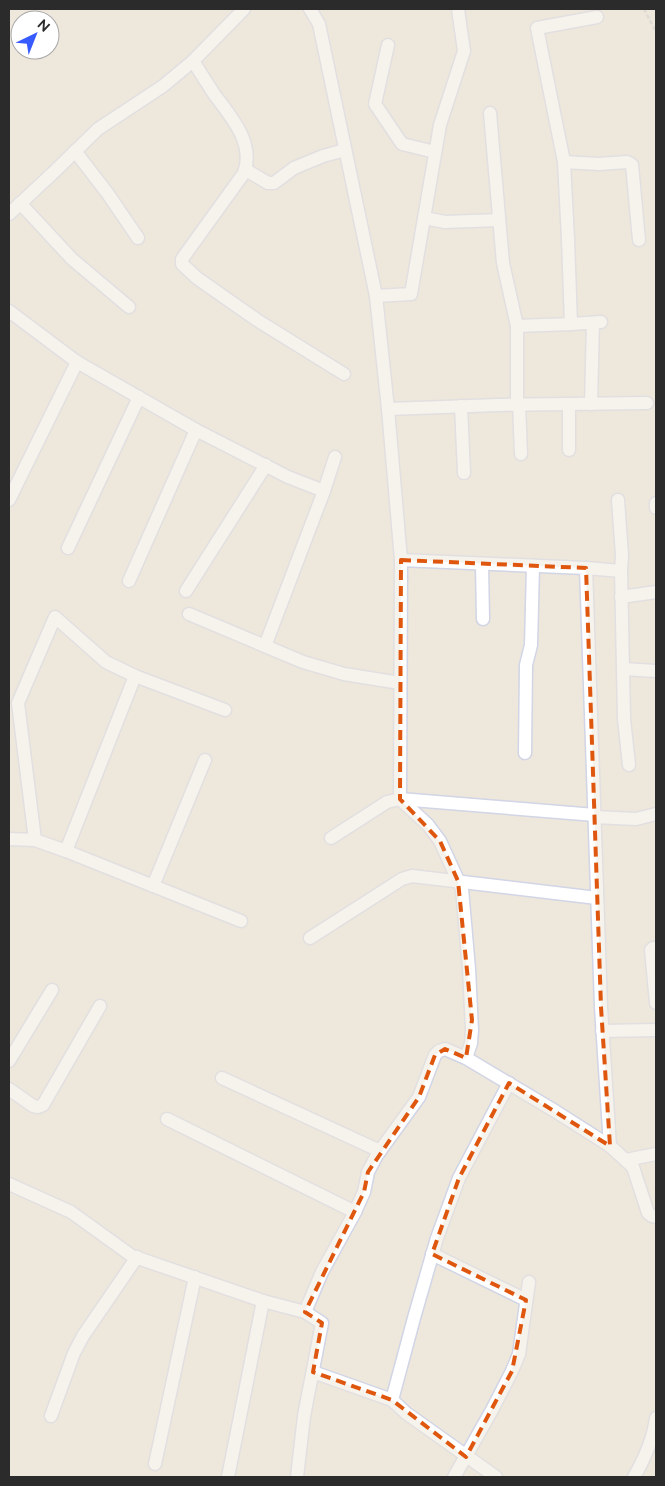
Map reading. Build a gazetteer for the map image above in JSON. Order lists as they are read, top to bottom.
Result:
{
  "north": "top right"
}
